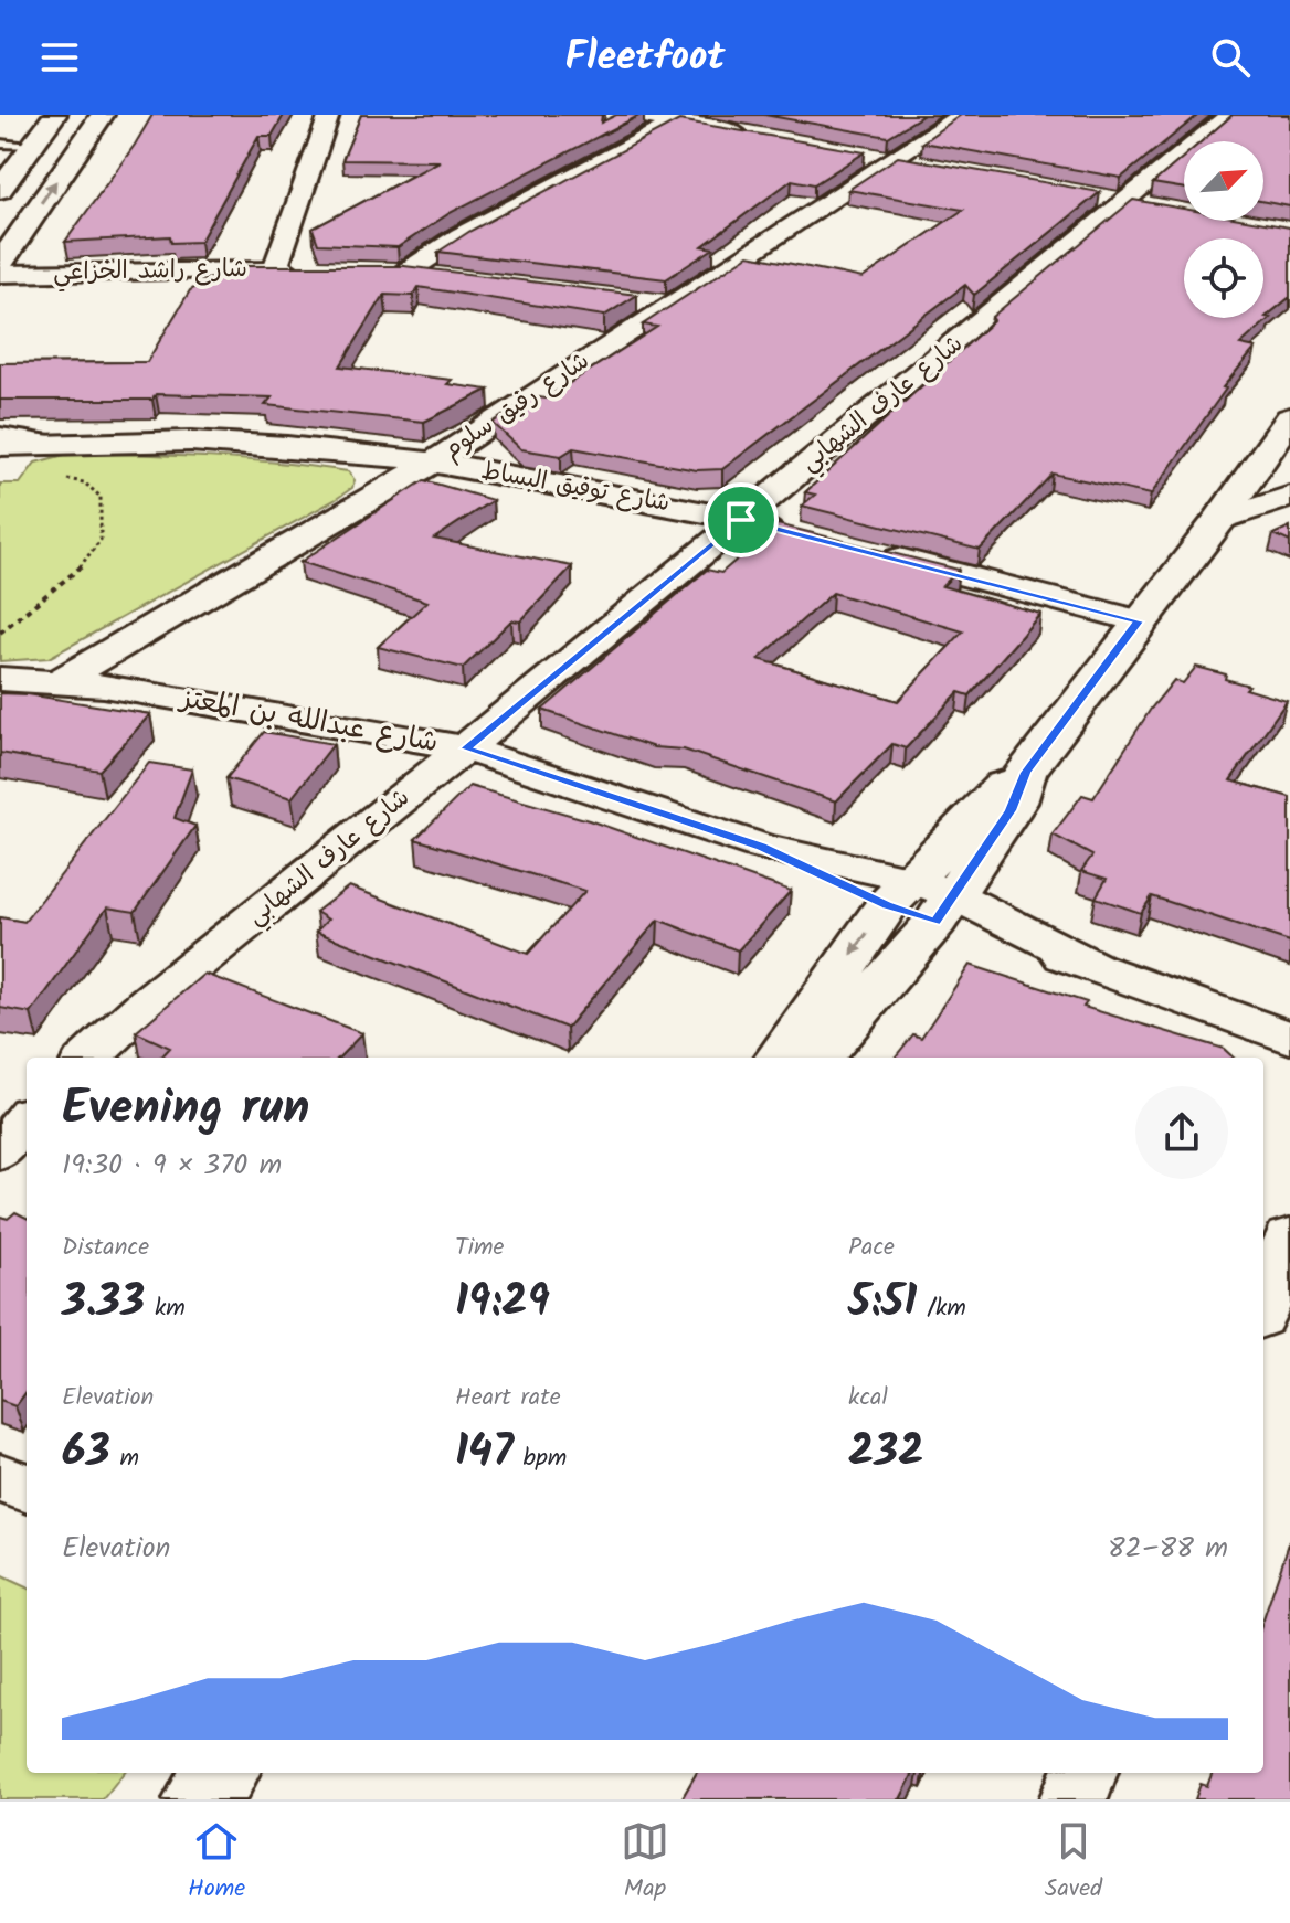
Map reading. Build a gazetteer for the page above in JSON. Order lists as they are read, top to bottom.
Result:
{
  "streets": {
    "street": [
      "شارع راشد الخزاعي",
      "شارع عارف الشهابي",
      "شارع رفيق سلوم",
      "شارع توفيق البساط",
      "شارع عبدالله بن المعتز"
    ]
  },
  "crossings": [
    ["شارع عارف الشهابي", "شارع توفيق البساط"],
    ["شارع عارف الشهابي", "شارع عبدالله بن المعتز"],
    ["شارع رفيق سلوم", "شارع توفيق البساط"],
    ["شارع رفيق سلوم", "شارع عبدالله بن المعتز"]
  ],
  "north": "top right",
  "page": {
    "header": "Fleetfoot",
    "heading": ["Evening run", "19:30 · 9 × 370 m"],
    "stats": [
      ["Distance", "3.33 km"],
      ["Time", "19:29"],
      ["Pace", "5:51 /km"],
      ["Elevation", "63 m"],
      ["Heart rate", "147 bpm"],
      ["kcal", "232"]
    ],
    "chart": ["Elevation", "82–88 m"],
    "tabs": ["Home", "Map", "Saved"]
  }
}
